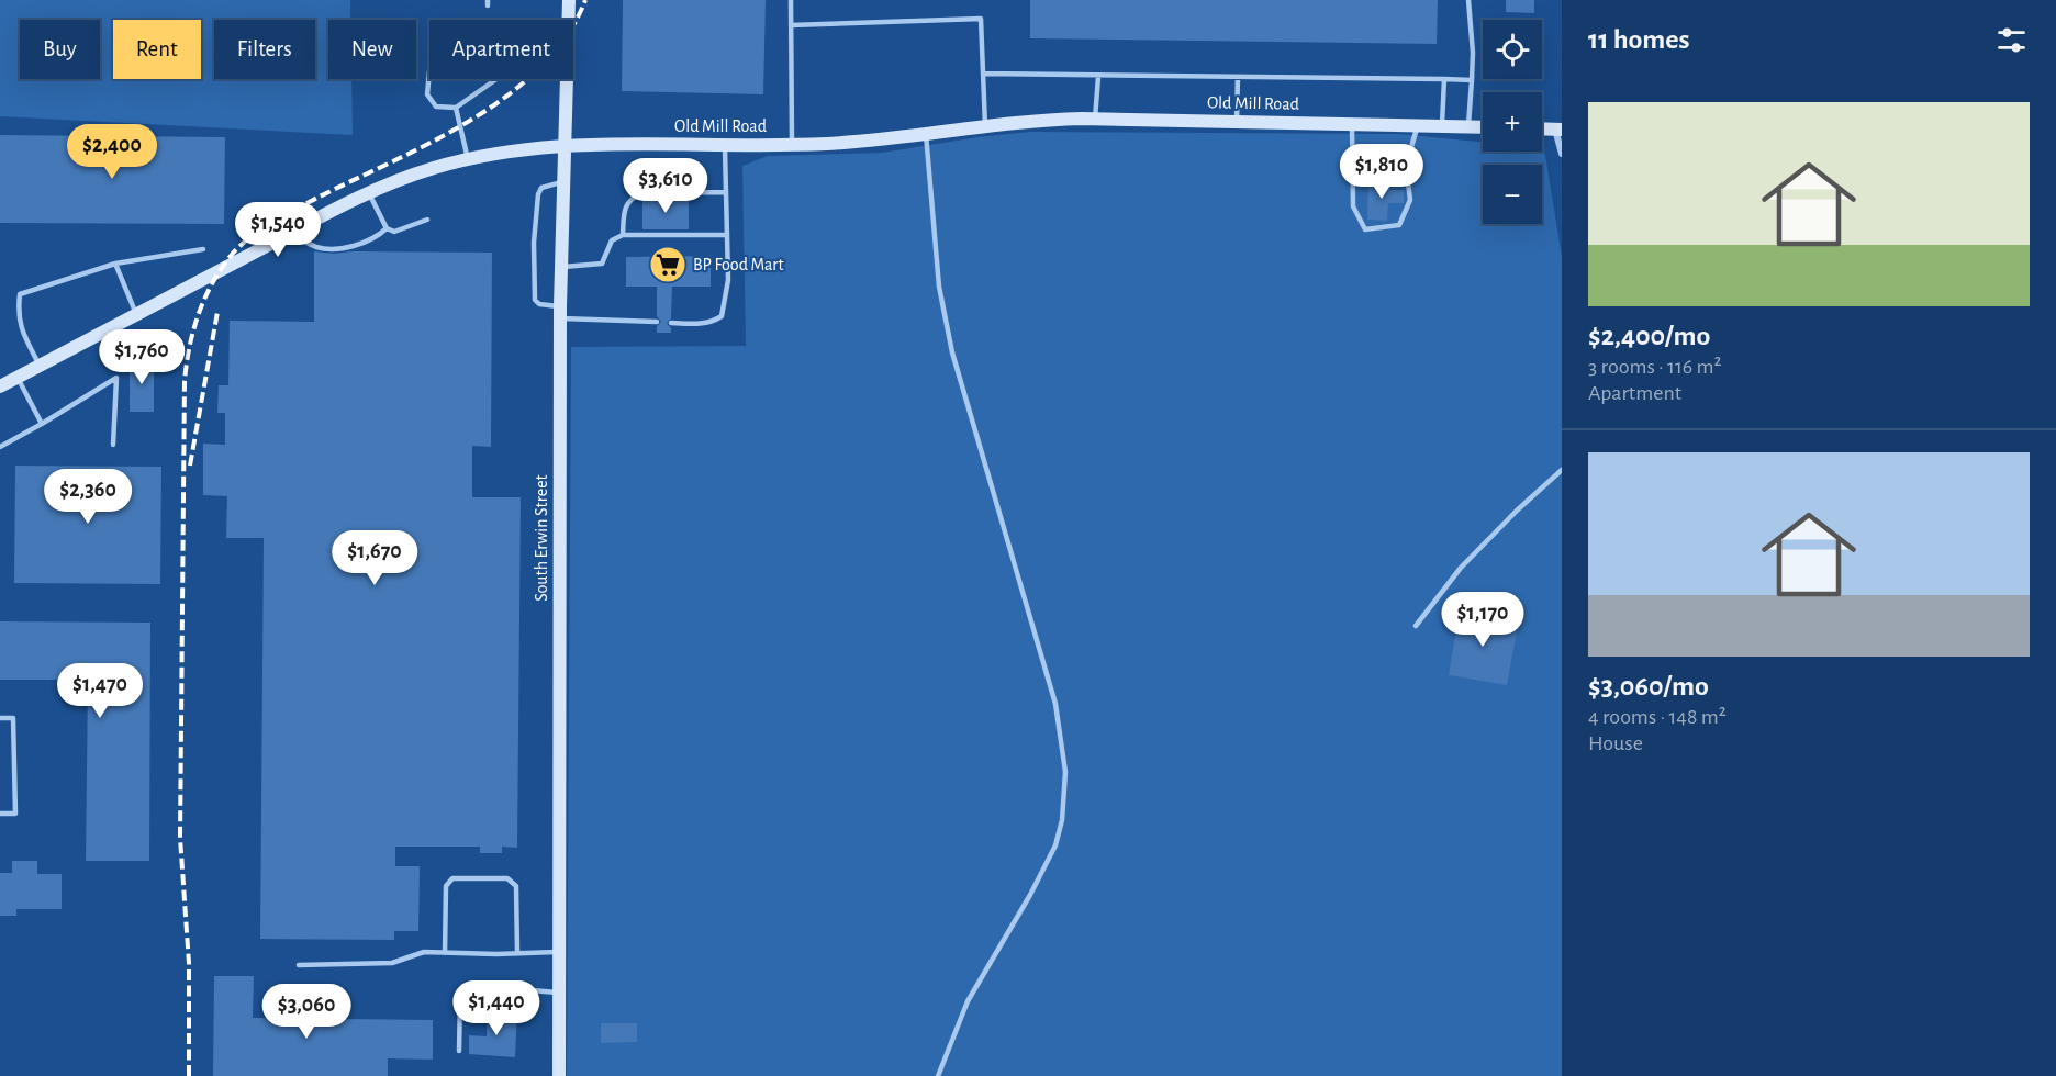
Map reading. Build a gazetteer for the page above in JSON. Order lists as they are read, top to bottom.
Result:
{
  "streets": {
    "street": ["Old Mill Road", "South Erwin Street"]
  },
  "crossings": [
    ["Old Mill Road", "South Erwin Street"]
  ],
  "places": {
    "supermarket": ["BP Food Mart"]
  },
  "page": {
    "heading": "11 homes",
    "map_buttons": ["+", "−"],
    "chip": [
      "Buy",
      "Rent",
      "Filters",
      "New",
      "Apartment"
    ],
    "list": [
      {
        "name": "$2,400/mo",
        "note": "3 rooms · 116 m² · Apartment"
      },
      {
        "name": "$3,060/mo",
        "note": "4 rooms · 148 m² · House"
      }
    ],
    "price": [
      "$2,400",
      "$1,810",
      "$3,610",
      "$1,540",
      "$1,760",
      "$2,360",
      "$1,670",
      "$1,170",
      "$1,470",
      "$1,440",
      "$3,060"
    ]
  }
}
